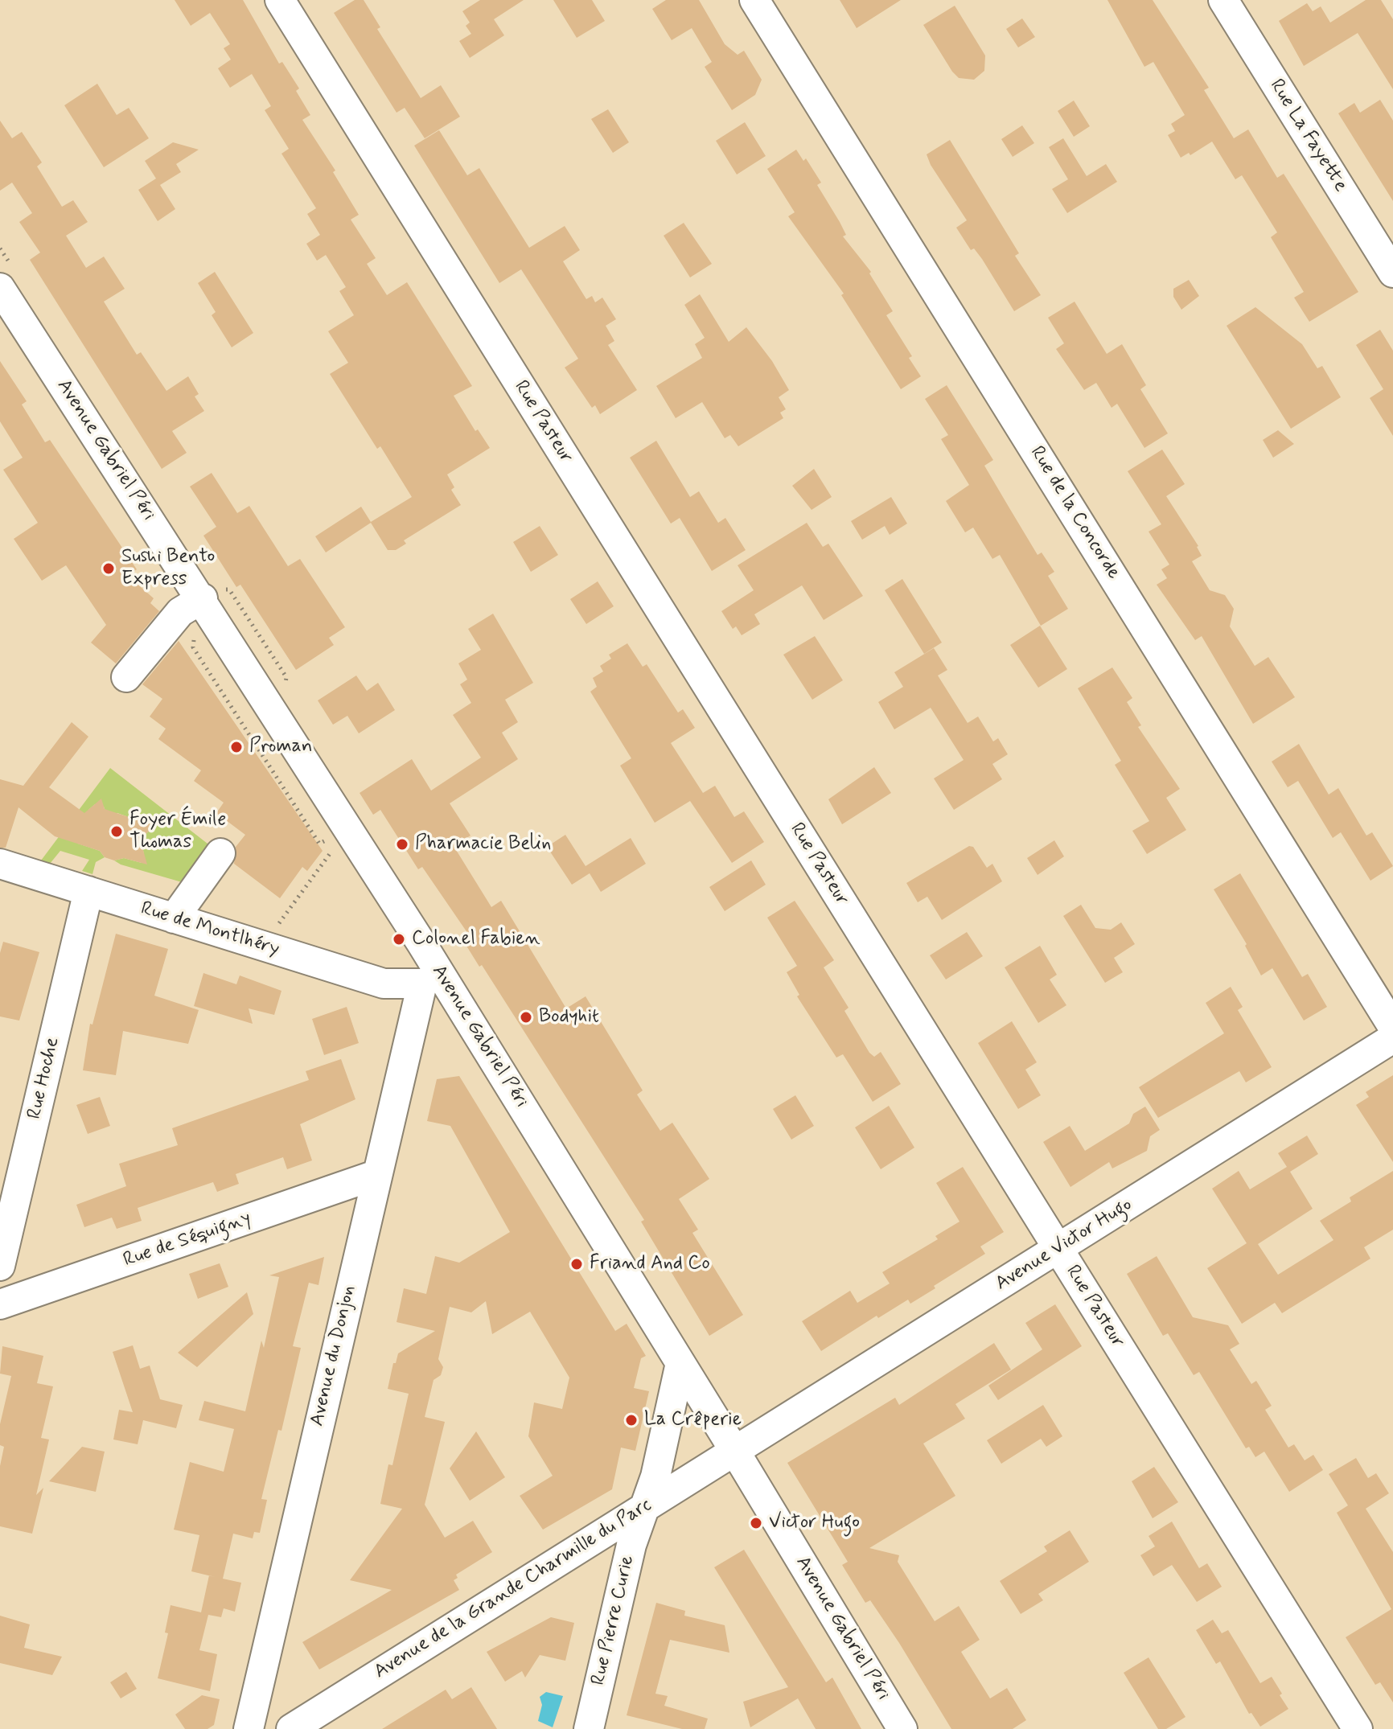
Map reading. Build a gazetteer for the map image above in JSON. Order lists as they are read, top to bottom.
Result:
{
  "streets": {
    "street": [
      "Rue La Fayette",
      "Rue Pasteur",
      "Avenue Gabriel Péri",
      "Rue de la Concorde",
      "Rue de Montlhéry",
      "Rue Hoche",
      "Rue de Séquigny",
      "Avenue Victor Hugo",
      "Avenue du Donjon",
      "Avenue de la Grande Charmille du Parc",
      "Rue Pierre Curie"
    ]
  },
  "crossings": [
    ["Rue Pasteur", "Avenue Victor Hugo"],
    ["Avenue Gabriel Péri", "Rue de Montlhéry"],
    ["Avenue Gabriel Péri", "Avenue Victor Hugo"],
    ["Avenue Gabriel Péri", "Avenue du Donjon"],
    ["Avenue Gabriel Péri", "Avenue de la Grande Charmille du Parc"],
    ["Avenue Gabriel Péri", "Rue Pierre Curie"],
    ["Rue de Montlhéry", "Rue Hoche"],
    ["Rue de Montlhéry", "Avenue du Donjon"],
    ["Rue de Séquigny", "Avenue du Donjon"],
    ["Avenue Victor Hugo", "Avenue de la Grande Charmille du Parc"],
    ["Avenue de la Grande Charmille du Parc", "Rue Pierre Curie"]
  ],
  "places": [
    "Sushi Bento Express",
    "Proman",
    "Foyer Émile Thomas",
    "Pharmacie Belin",
    "Colonel Fabien",
    "Bodyhit",
    "Friand And Co",
    "La Crêperie",
    "Victor Hugo"
  ]
}
